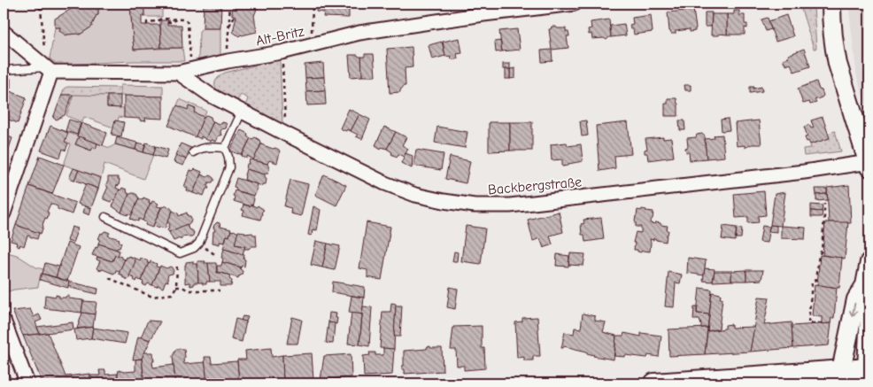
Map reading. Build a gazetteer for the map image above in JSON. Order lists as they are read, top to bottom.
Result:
{
  "streets": {
    "street": ["Alt-Britz", "Backbergstraße"]
  },
  "crossings": [
    ["Alt-Britz", "Backbergstraße"]
  ]
}
